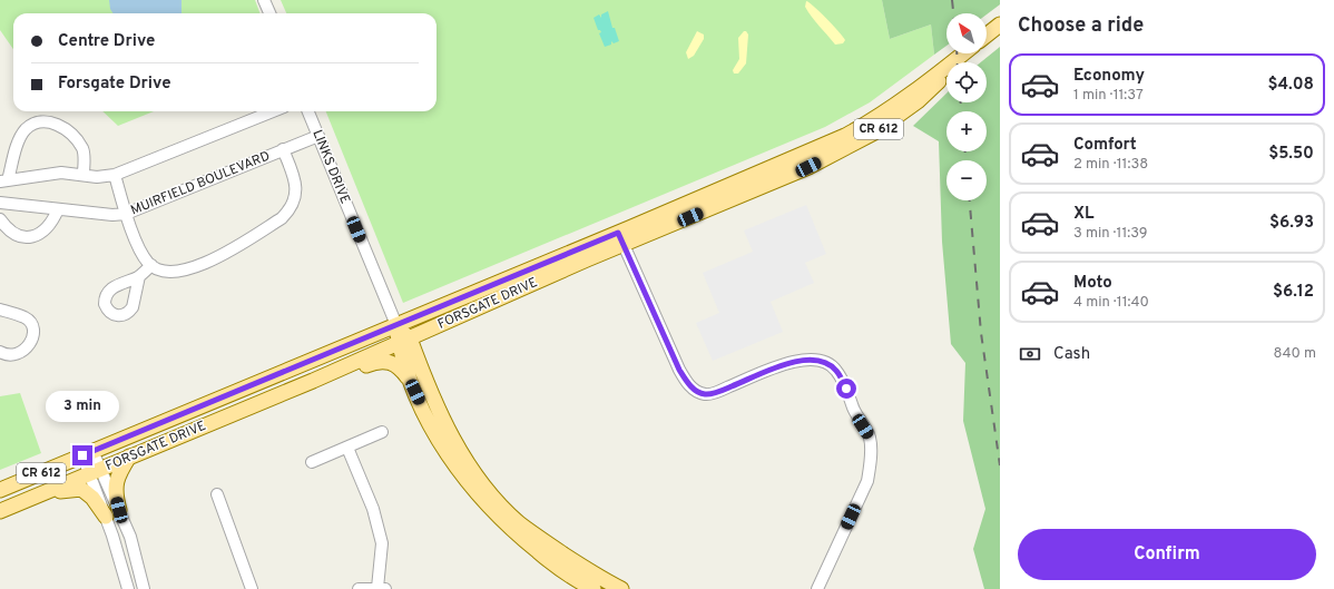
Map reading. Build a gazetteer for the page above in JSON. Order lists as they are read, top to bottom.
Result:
{
  "streets": {
    "main road": ["CR 612", "FORSGATE DRIVE"],
    "street": ["LINKS DRIVE", "MUIRFIELD BOULEVARD"]
  },
  "crossings": [
    ["LINKS DRIVE", "MUIRFIELD BOULEVARD"],
    ["LINKS DRIVE", "FORSGATE DRIVE"]
  ],
  "north": "top left",
  "page": {
    "heading": "Choose a ride",
    "map_buttons": ["+", "−"],
    "banner": ["Centre Drive", "Forsgate Drive"],
    "list": [
      {
        "name": "Economy",
        "note": "1 min · 11:37",
        "value": "$4.08"
      },
      {
        "name": "Comfort",
        "note": "2 min · 11:38",
        "value": "$5.50"
      },
      {
        "name": "XL",
        "note": "3 min · 11:39",
        "value": "$6.93"
      },
      {
        "name": "Moto",
        "note": "4 min · 11:40",
        "value": "$6.12"
      }
    ],
    "pay": ["Cash", "840 m"],
    "bubble": "3 min",
    "buttons": "Confirm"
  }
}
